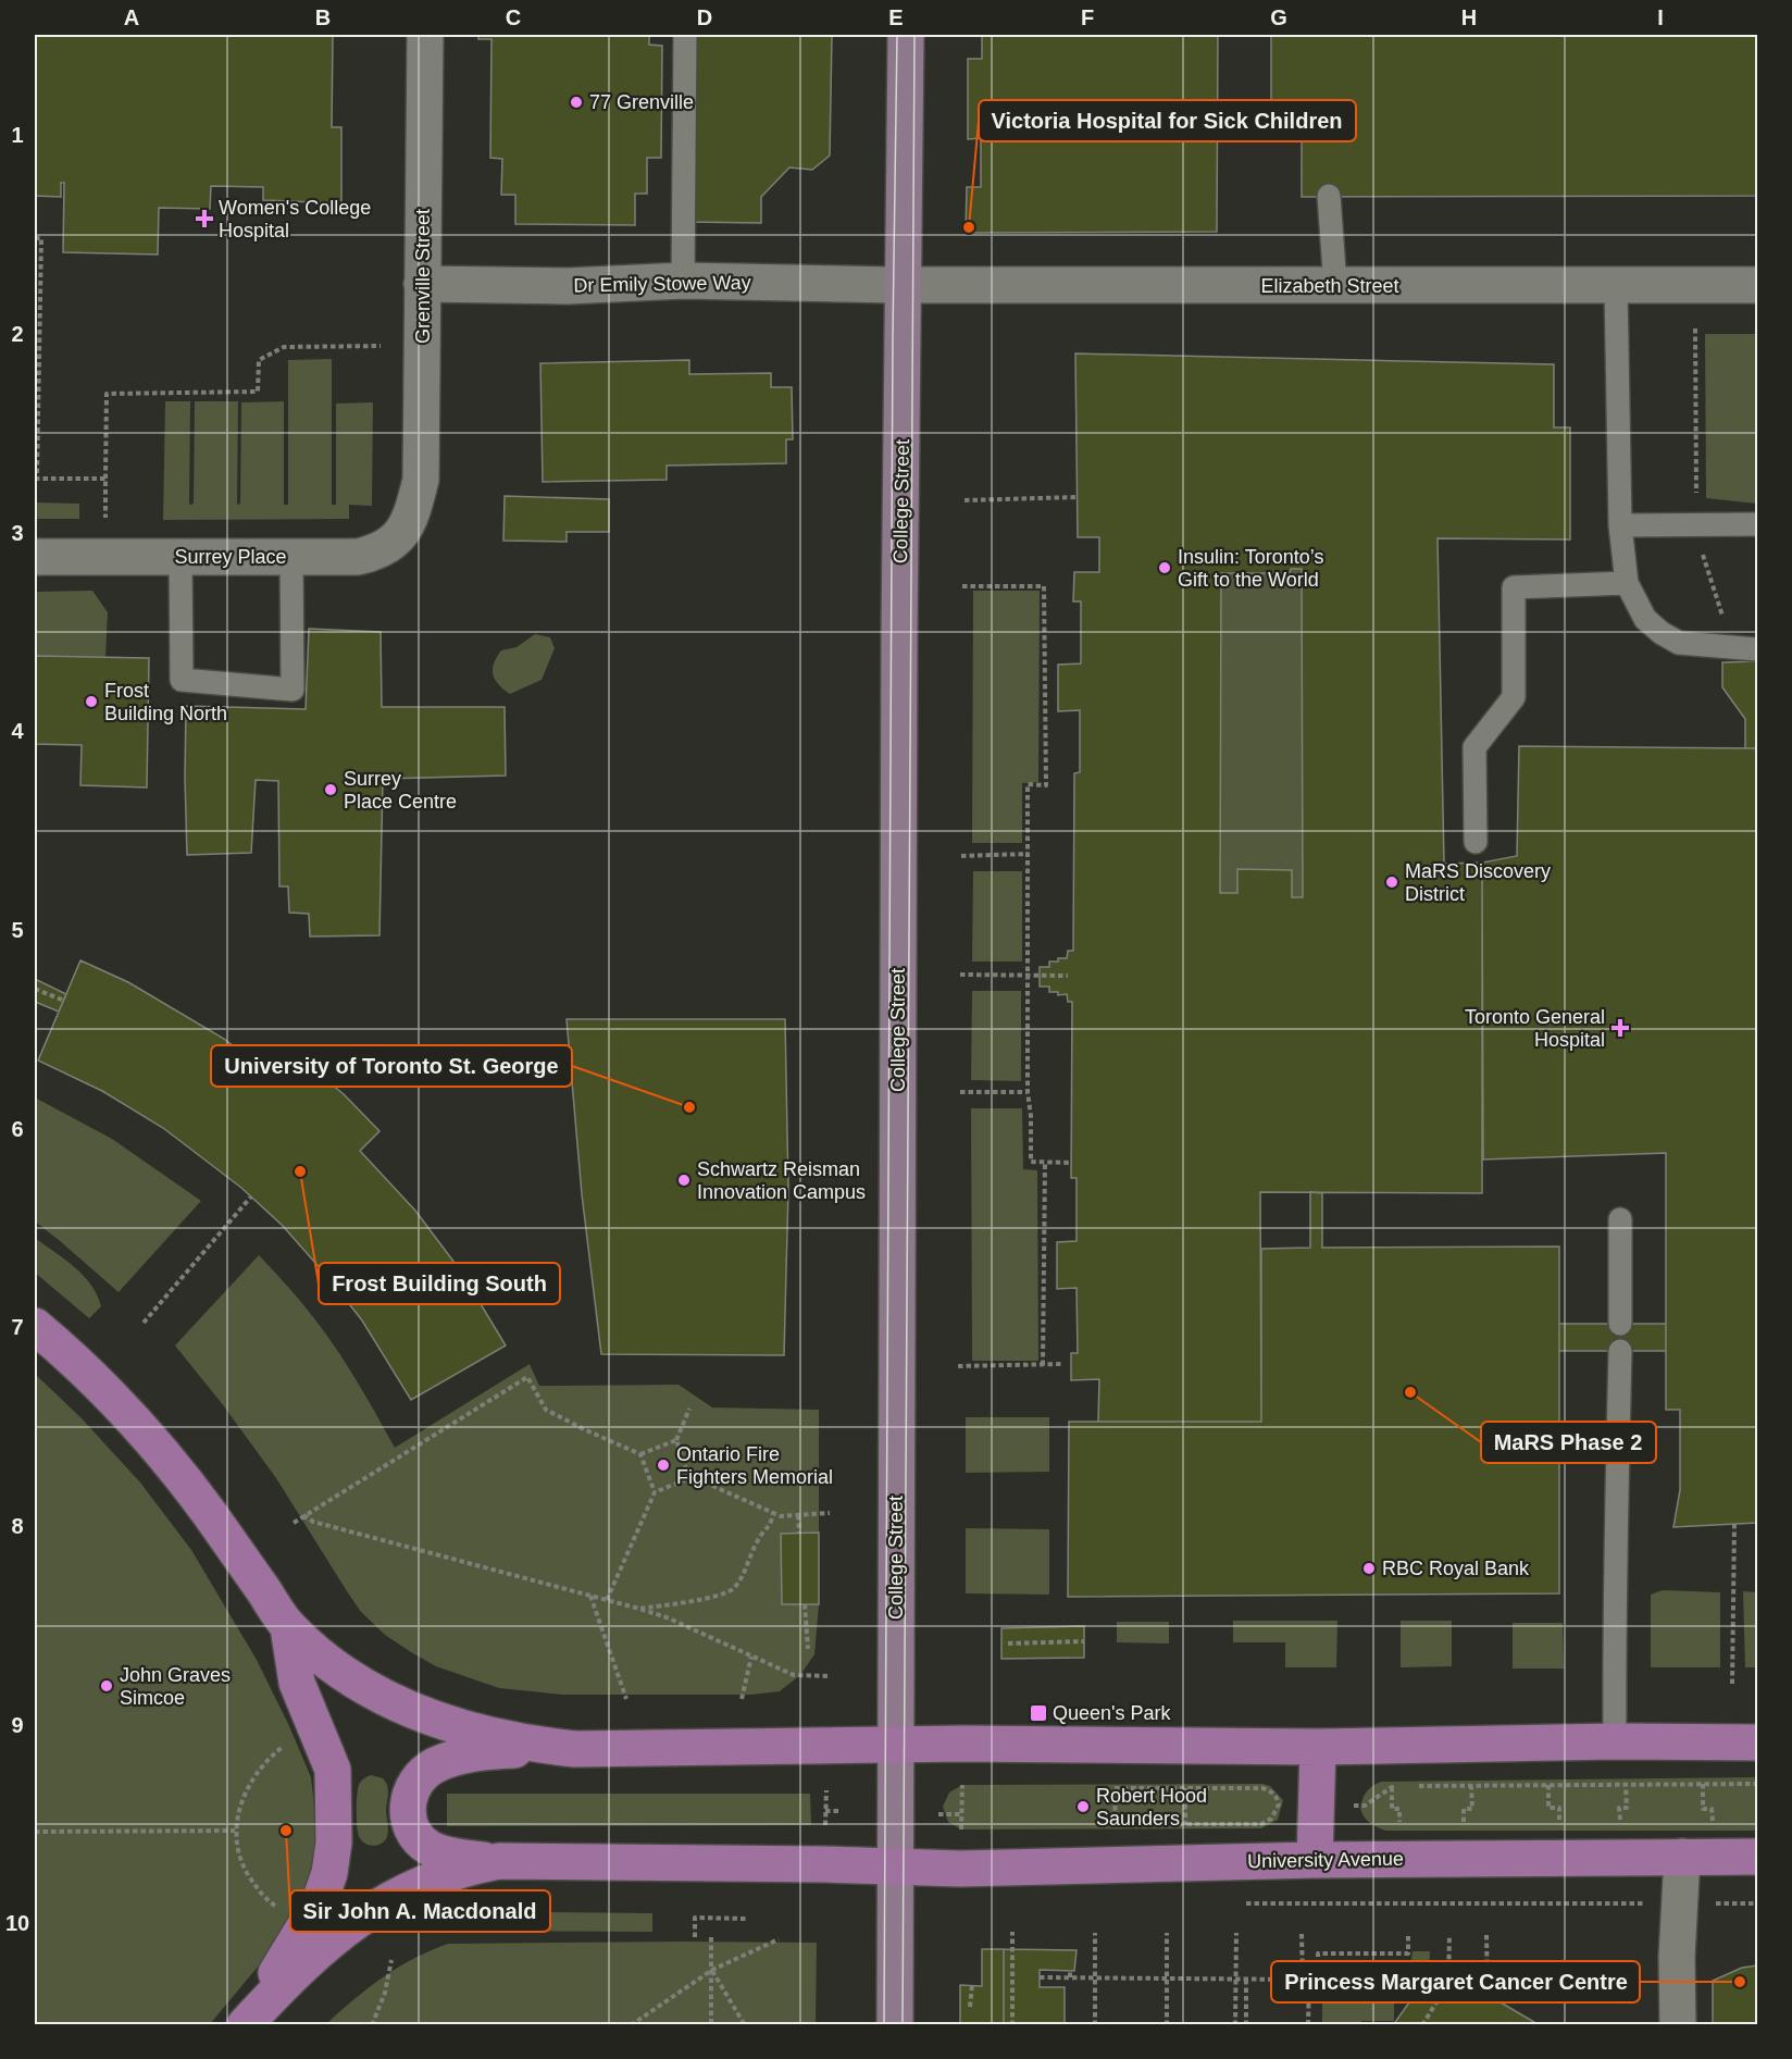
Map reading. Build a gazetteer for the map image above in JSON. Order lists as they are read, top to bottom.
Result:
{
  "streets": {
    "main road": ["College Street", "University Avenue"],
    "street": [
      "Grenville Street",
      "Dr Emily Stowe Way",
      "Elizabeth Street",
      "Surrey Place"
    ]
  },
  "crossings": [
    ["Grenville Street", "Dr Emily Stowe Way"],
    ["Grenville Street", "Surrey Place"],
    ["Dr Emily Stowe Way", "Elizabeth Street"],
    ["Dr Emily Stowe Way", "College Street"],
    ["Elizabeth Street", "College Street"],
    ["College Street", "University Avenue"]
  ],
  "places": {
    "other": [
      "77 Grenville",
      "Victoria Hospital for Sick Children",
      "Insulin: Toronto’s Gift to the World",
      "Frost Building North",
      "Surrey Place Centre",
      "MaRS Discovery District",
      "University of Toronto St. George",
      "Frost Building South",
      "Schwartz Reisman Innovation Campus",
      "MaRS Phase 2",
      "Ontario Fire Fighters Memorial",
      "RBC Royal Bank",
      "John Graves Simcoe",
      "Robert Hood Saunders",
      "Sir John A. Macdonald",
      "Princess Margaret Cancer Centre"
    ],
    "health": ["Women's College Hospital", "Toronto General Hospital"],
    "transit": ["Queen's Park"]
  },
  "grid": {
    "columns": [
      "A",
      "B",
      "C",
      "D",
      "E",
      "F",
      "G",
      "H",
      "I"
    ],
    "rows": [
      "1",
      "2",
      "3",
      "4",
      "5",
      "6",
      "7",
      "8",
      "9",
      "10"
    ]
  }
}
